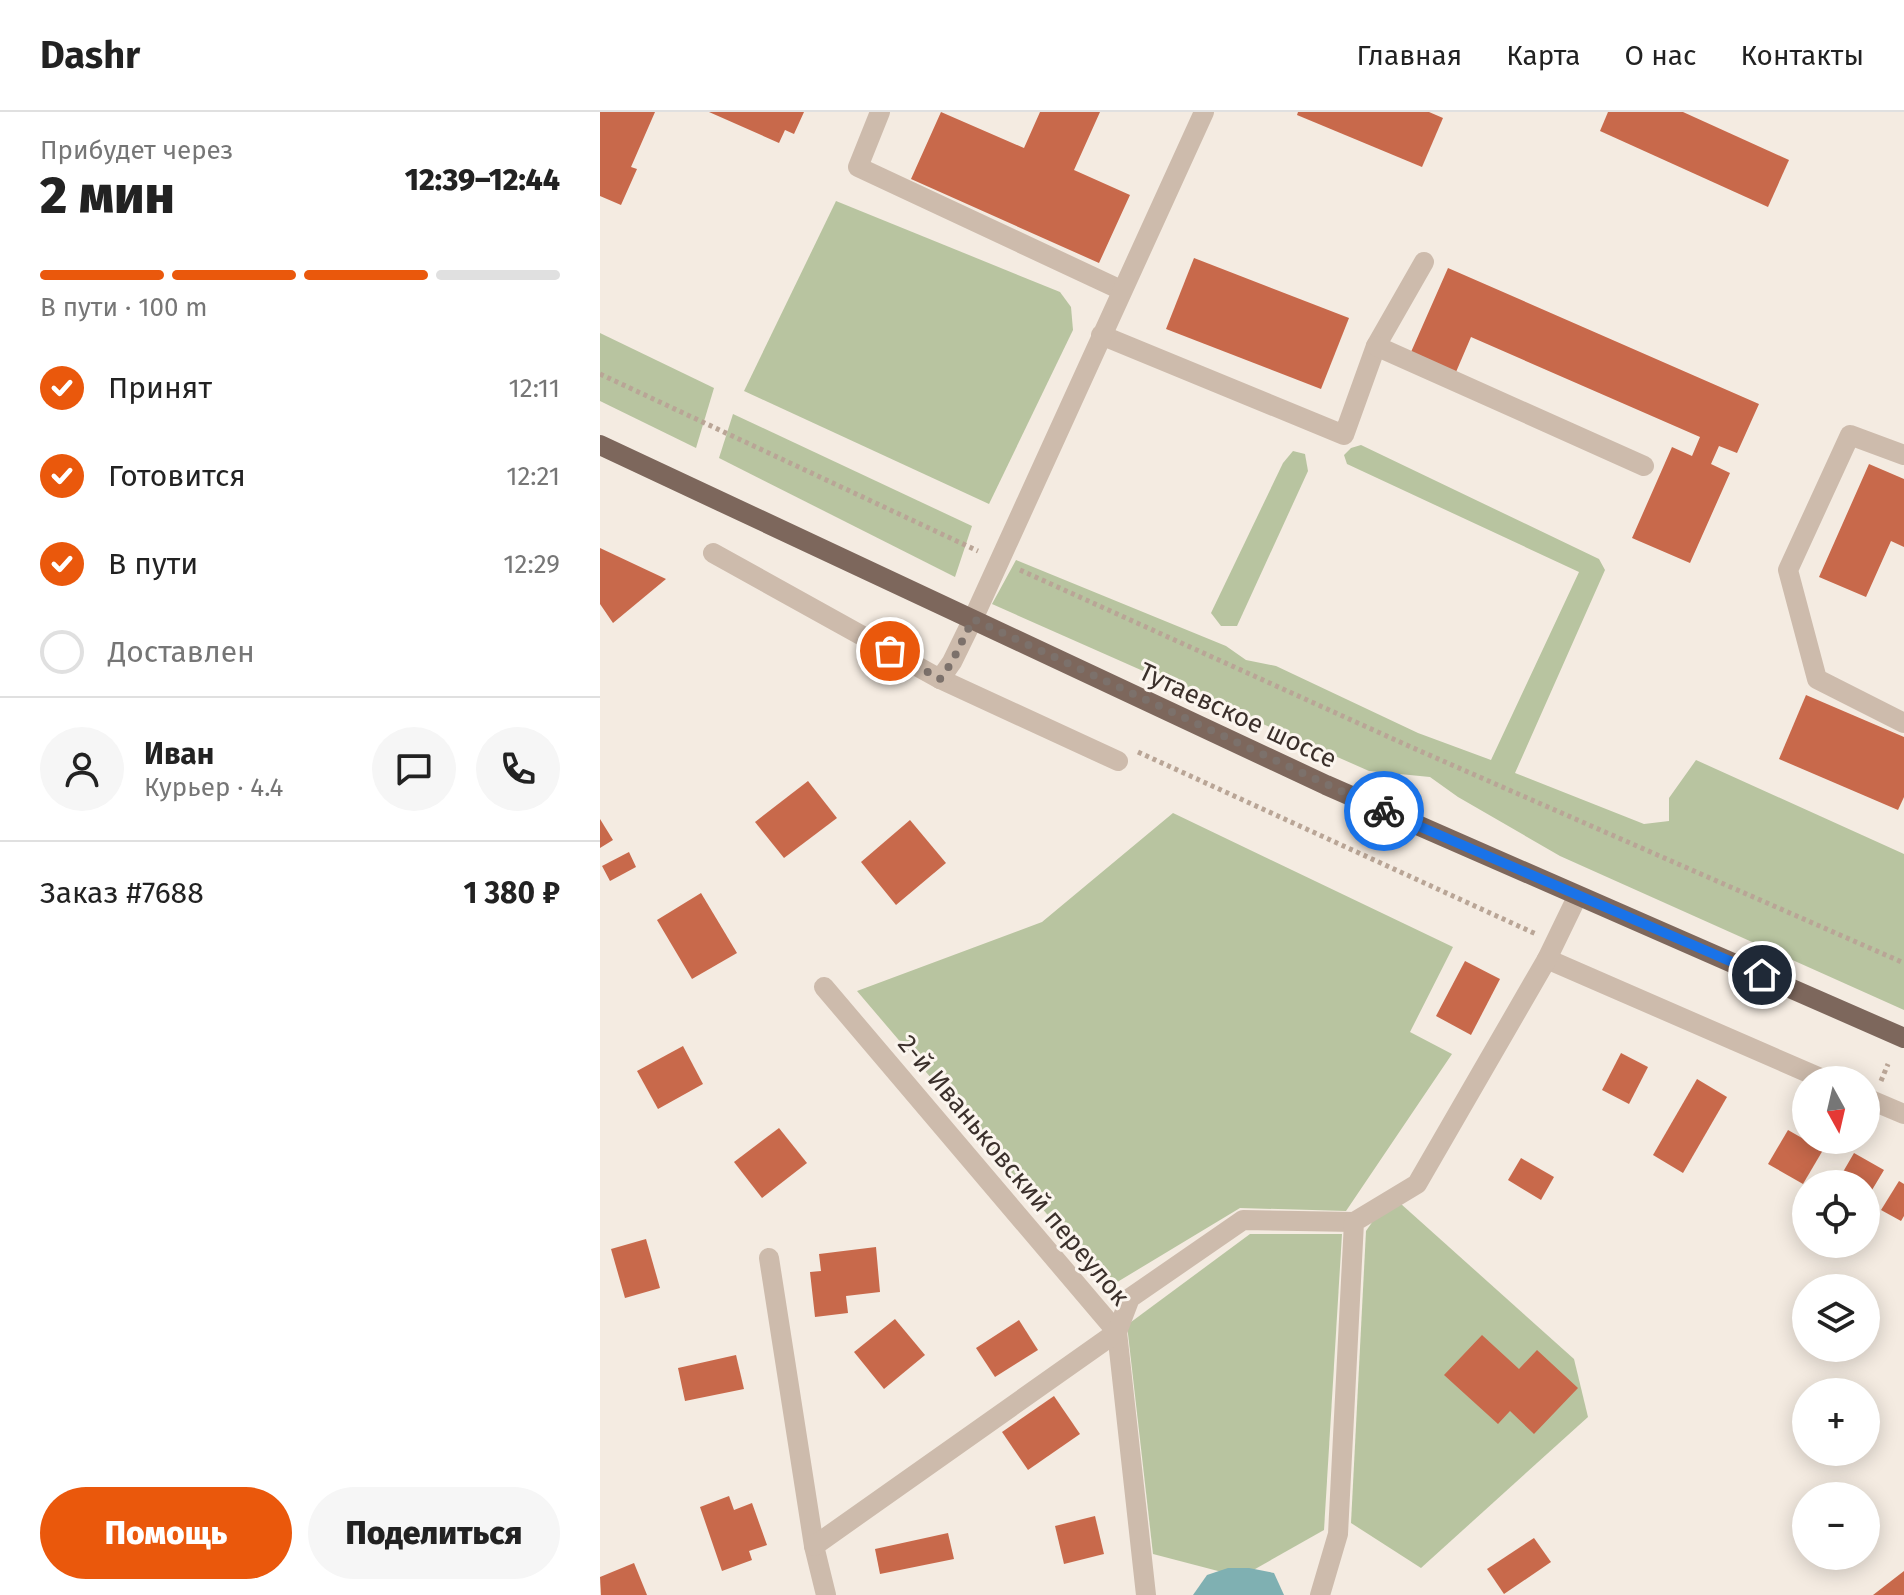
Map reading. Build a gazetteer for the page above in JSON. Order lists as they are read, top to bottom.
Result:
{
  "streets": {
    "main road": ["Тутаевское шоссе"],
    "street": ["2-й Иваньковский переулок"]
  },
  "north": "bottom",
  "page": {
    "header": "Dashr",
    "nav": [
      "Главная",
      "Карта",
      "О нас",
      "Контакты"
    ],
    "heading": ["2 мин", "Прибудет через", "12:39–12:44"],
    "panel": [
      "Иван",
      "Курьер · 4.4",
      "Заказ #7688",
      "1 380 ₽"
    ],
    "bar": "В пути · 100 m",
    "list": [
      ["Принят", "12:11"],
      ["Готовится", "12:21"],
      ["В пути", "12:29"],
      "Доставлен"
    ],
    "map_buttons": ["+", "−"],
    "buttons": ["Помощь", "Поделиться"]
  }
}
